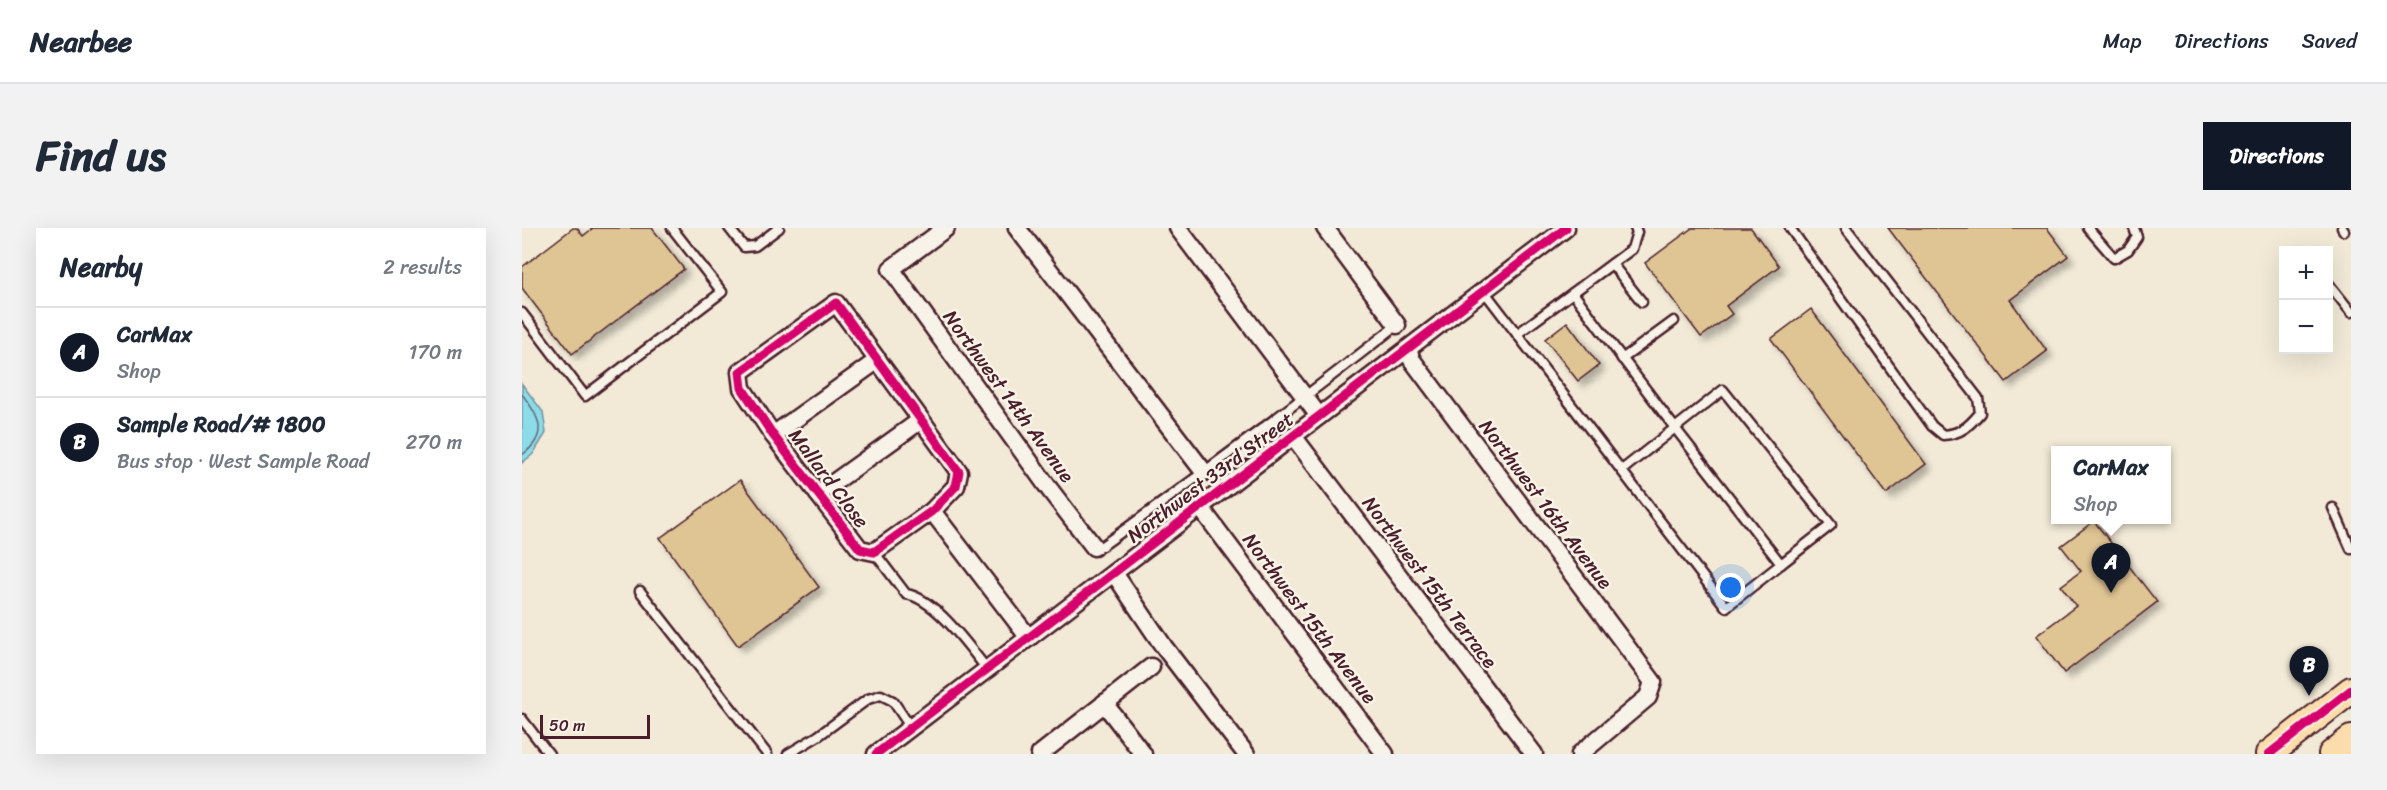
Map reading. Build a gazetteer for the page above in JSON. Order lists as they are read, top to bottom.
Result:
{
  "streets": {
    "street": [
      "Northwest 14th Avenue",
      "Northwest 33rd Street",
      "Mallard Close",
      "Northwest 16th Avenue",
      "Northwest 15th Terrace",
      "Northwest 15th Avenue"
    ]
  },
  "crossings": [
    ["Northwest 33rd Street", "Northwest 16th Avenue"],
    ["Northwest 33rd Street", "Northwest 15th Terrace"],
    ["Northwest 33rd Street", "Northwest 15th Avenue"]
  ],
  "scale_bar": "50 m",
  "page": {
    "header": "Nearbee",
    "nav": ["Map", "Directions", "Saved"],
    "title": "Find us",
    "buttons": "Directions",
    "heading": ["Nearby", "2 results"],
    "map_buttons": ["+", "−"],
    "list": [
      {
        "mark": "A",
        "name": "CarMax",
        "note": "Shop",
        "value": "170 m"
      },
      {
        "mark": "B",
        "name": "Sample Road/# 1800",
        "note": "Bus stop · West Sample Road",
        "value": "270 m"
      }
    ],
    "popup": ["CarMax", "Shop"],
    "pins": ["A", "B"],
    "scale": "50 m"
  }
}
